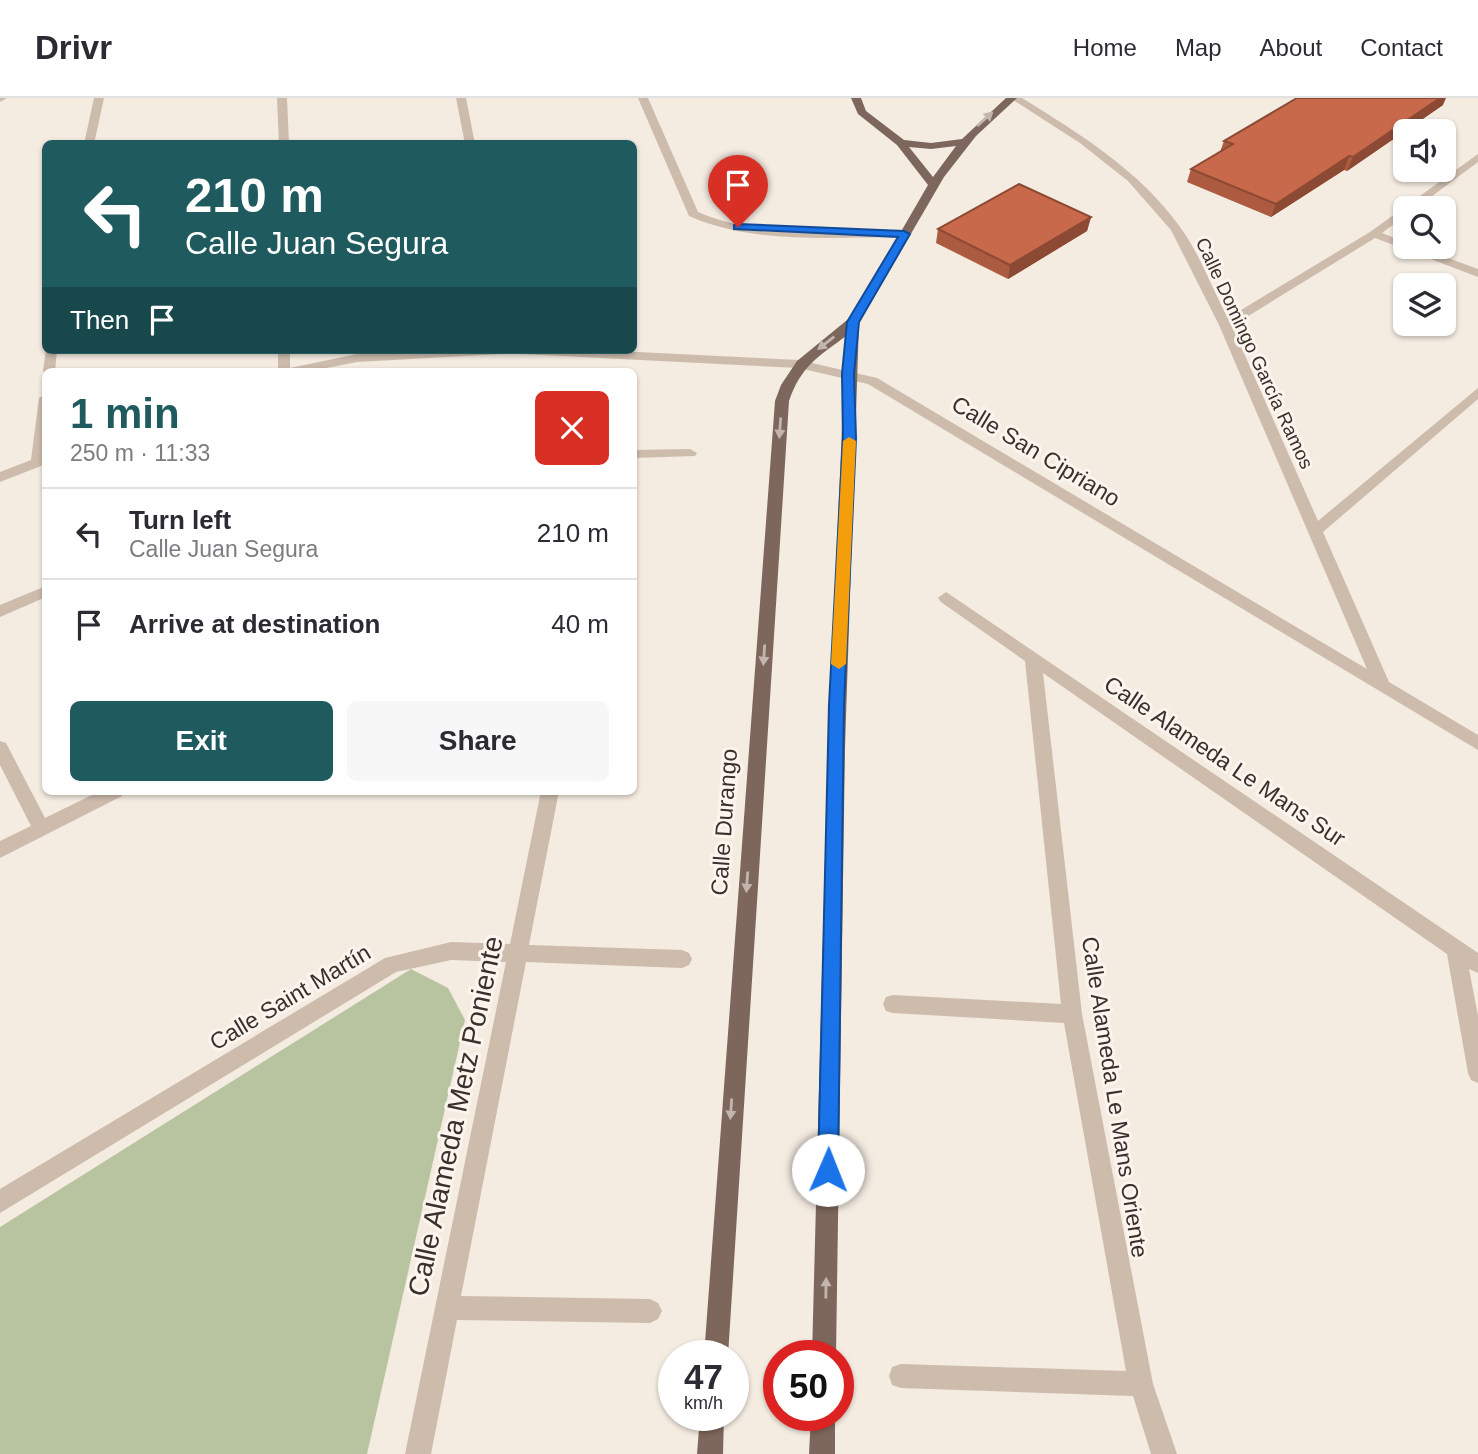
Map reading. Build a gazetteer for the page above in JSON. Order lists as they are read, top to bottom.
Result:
{
  "streets": {
    "main road": ["Calle Durango"],
    "street": [
      "Calle Domingo García Ramos",
      "Calle San Cipriano",
      "Calle Alameda Le Mans Sur",
      "Calle Saint Martín",
      "Calle Alameda Le Mans Oriente",
      "Calle Alameda Metz Poniente"
    ]
  },
  "crossings": [
    ["Calle Domingo García Ramos", "Calle San Cipriano"],
    ["Calle Domingo García Ramos", "Calle Durango"],
    ["Calle San Cipriano", "Calle Durango"],
    ["Calle Alameda Le Mans Sur", "Calle Alameda Le Mans Oriente"],
    ["Calle Saint Martín", "Calle Alameda Metz Poniente"]
  ],
  "page": {
    "header": "Drivr",
    "nav": [
      "Home",
      "Map",
      "About",
      "Contact"
    ],
    "turn": ["210 m", "Calle Juan Segura"],
    "then": "Then",
    "heading": ["1 min", "250 m · 11:33"],
    "list": [
      {
        "name": "Turn left",
        "note": "Calle Juan Segura",
        "value": "210 m"
      },
      {
        "name": "Arrive at destination",
        "value": "40 m"
      }
    ],
    "buttons": ["Exit", "Share"],
    "speed": "47 km/h",
    "limit": "50"
  }
}
